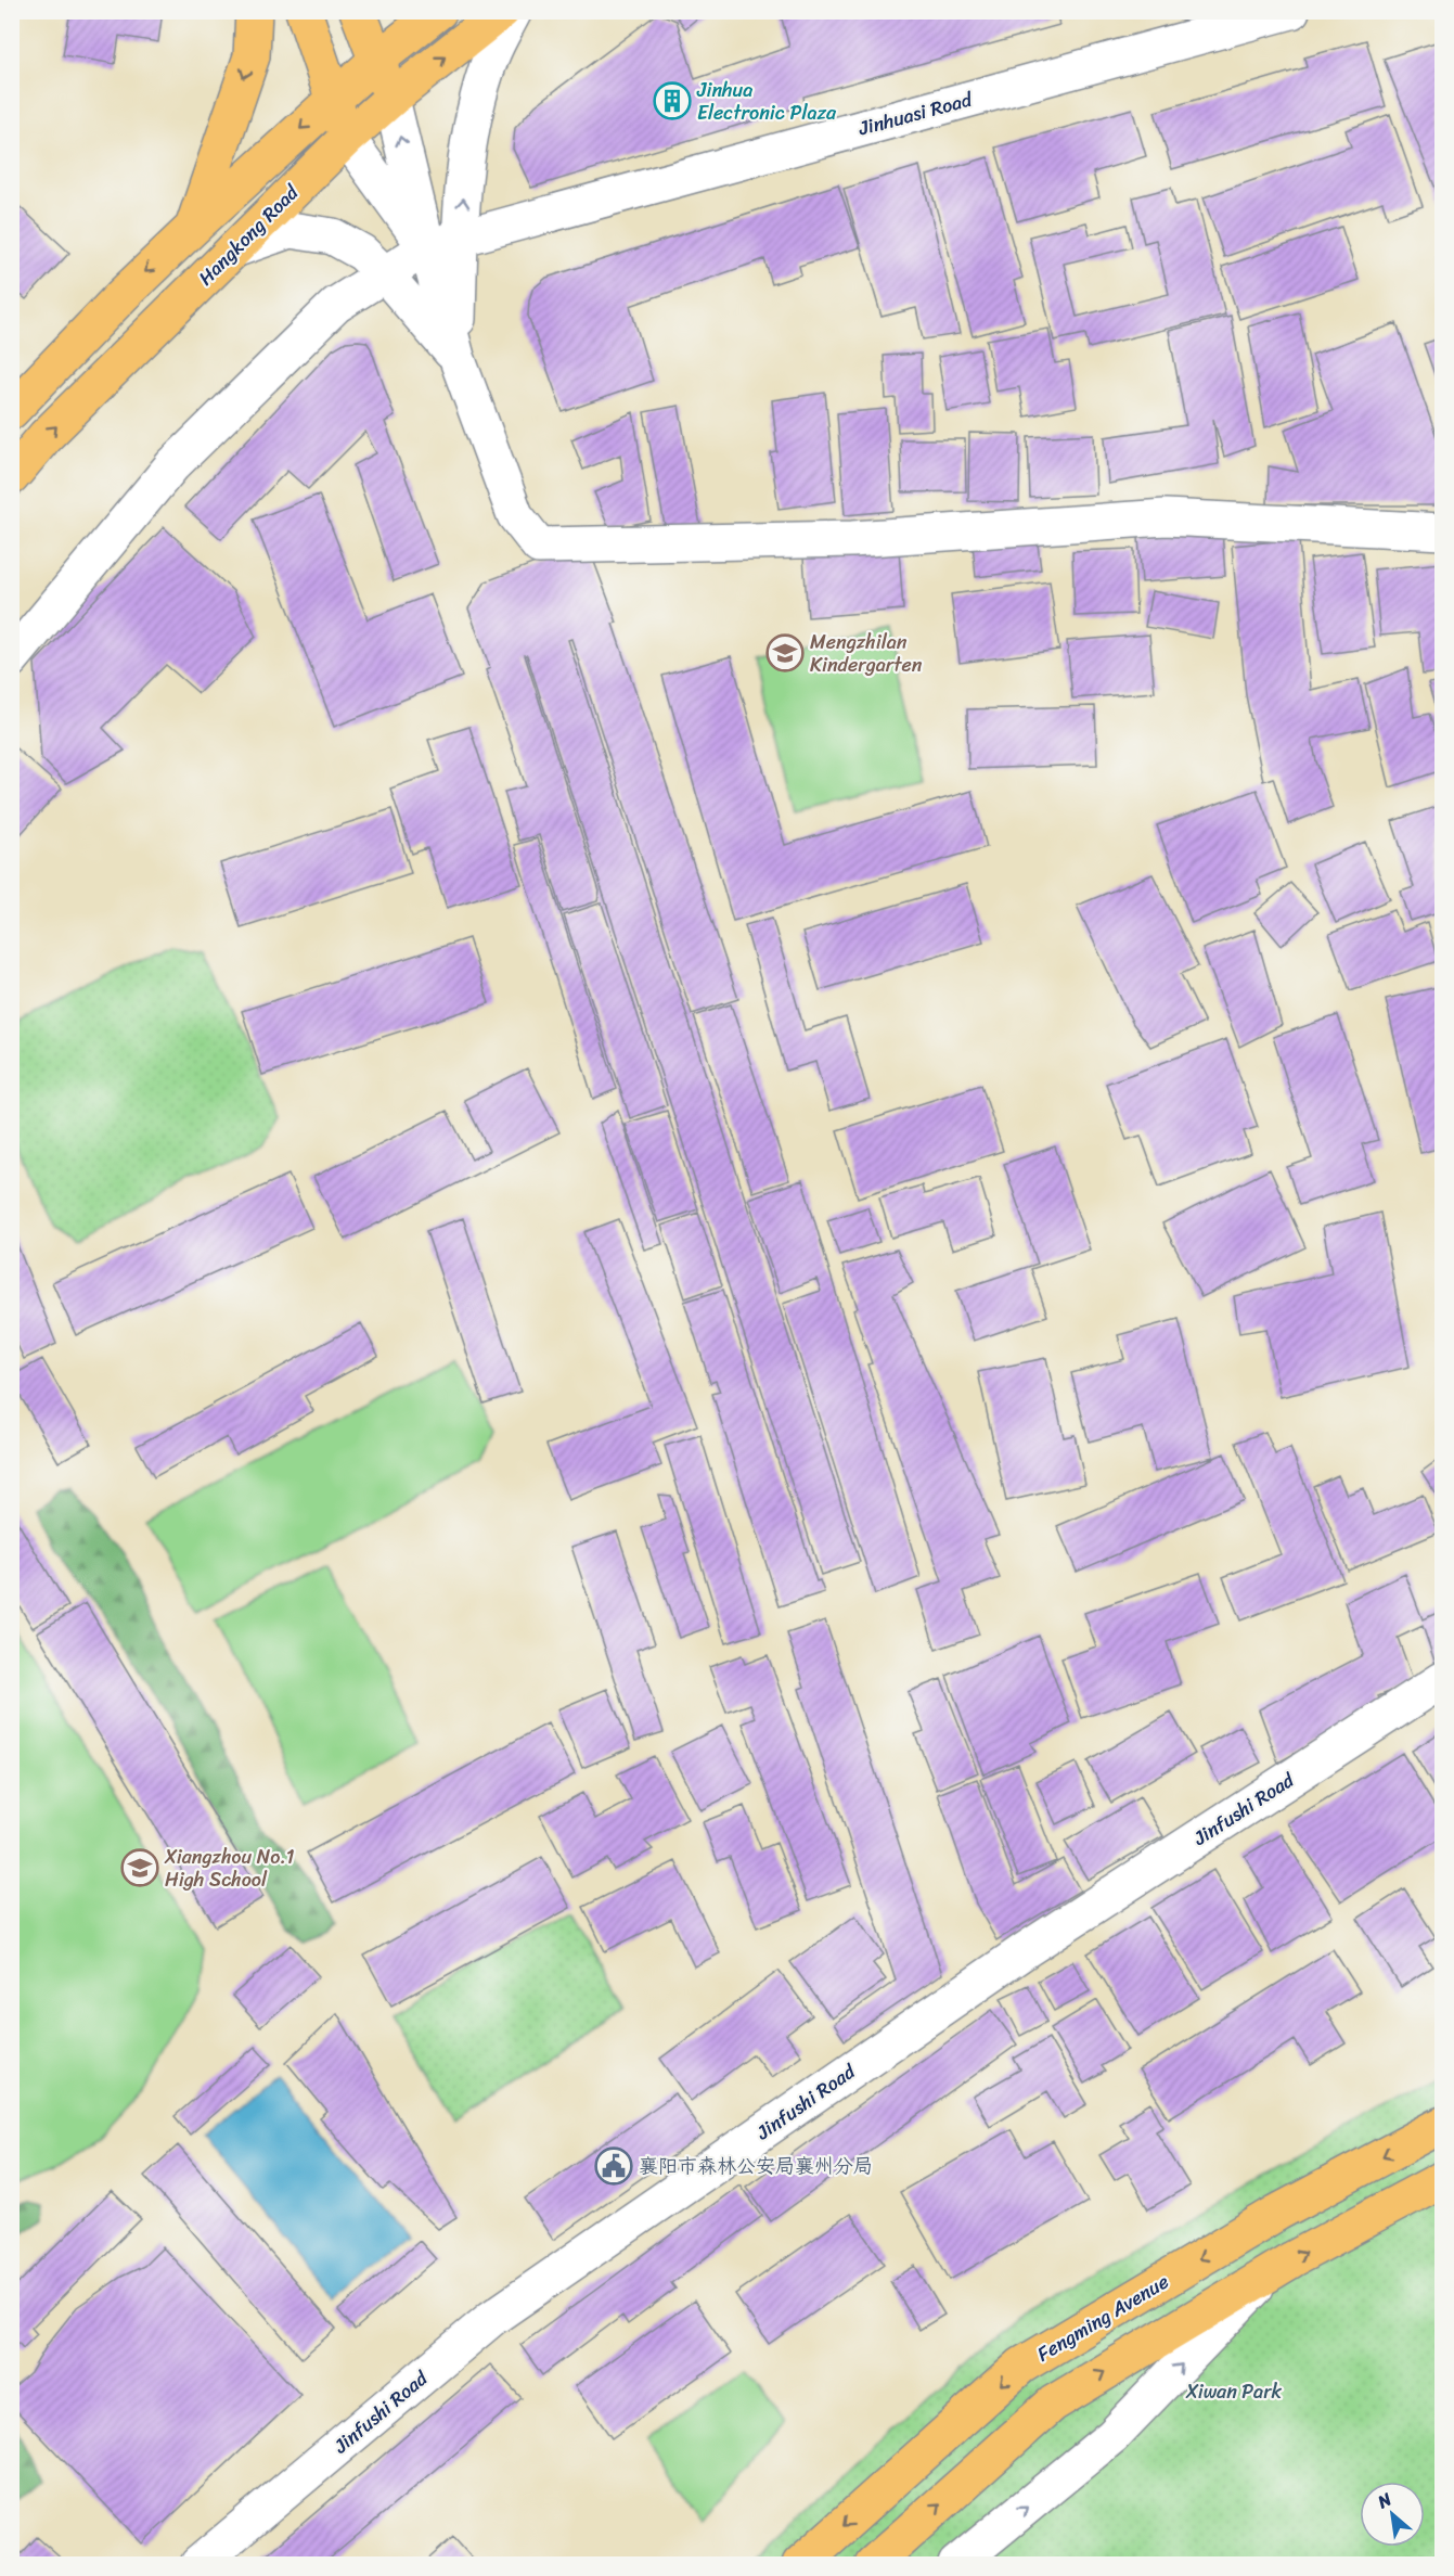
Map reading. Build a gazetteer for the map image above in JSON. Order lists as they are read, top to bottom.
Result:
{
  "streets": {
    "main road": ["Hangkong Road", "Fengming Avenue"],
    "street": ["Jinhuasi Road", "Jinfushi Road"]
  },
  "parks": ["Xiwan Park"],
  "places": {
    "building": ["Jinhua Electronic Plaza"],
    "school or university": ["Mengzhilan Kindergarten", "Xiangzhou No.1 High School"],
    "public building": ["襄阳市森林公安局襄州分局"]
  },
  "north": "top left"
}
